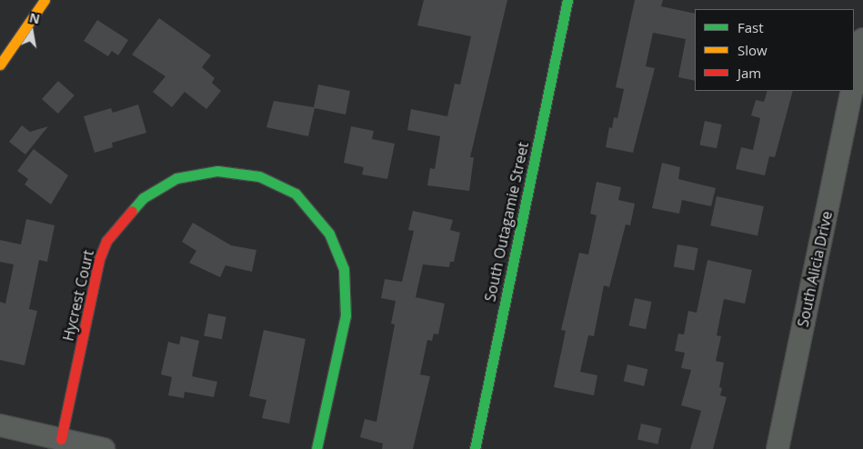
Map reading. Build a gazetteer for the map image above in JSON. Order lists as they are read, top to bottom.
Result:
{
  "streets": {
    "street": ["South Outagamie Street", "South Alicia Drive", "Hycrest Court"]
  },
  "legend": ["Fast", "Slow", "Jam"],
  "north": "top"
}
